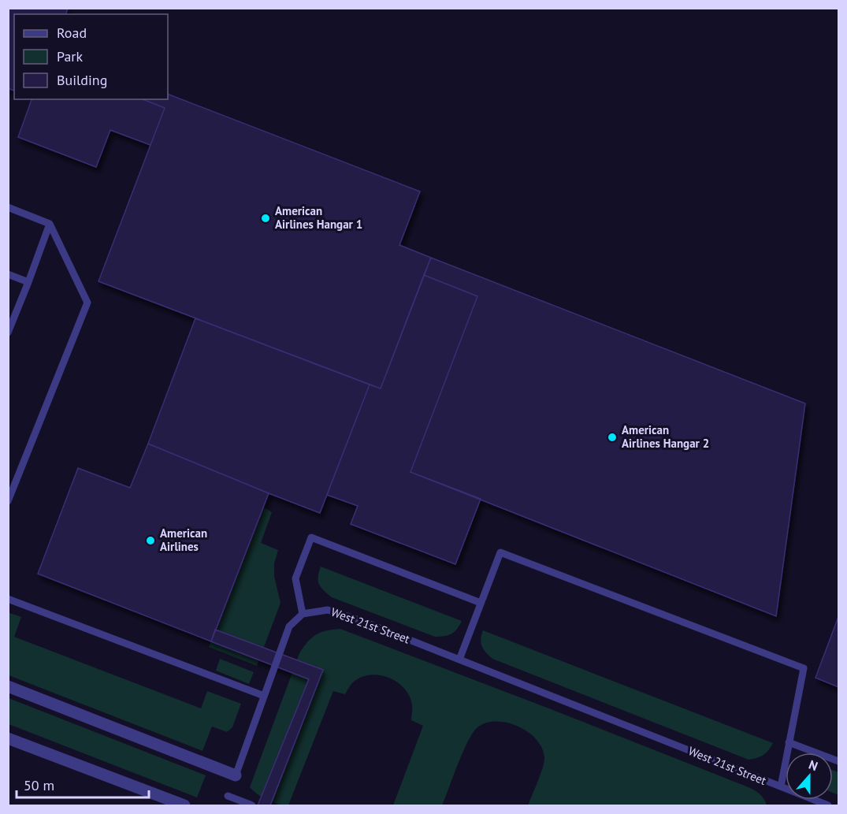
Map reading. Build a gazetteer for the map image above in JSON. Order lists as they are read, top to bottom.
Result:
{
  "streets": {
    "lane": ["West 21st Street"]
  },
  "places": ["American Airlines Hangar 1", "American Airlines Hangar 2", "American Airlines"],
  "legend": ["Road", "Park", "Building"],
  "scale_bar": "50 m",
  "north": "top"
}
